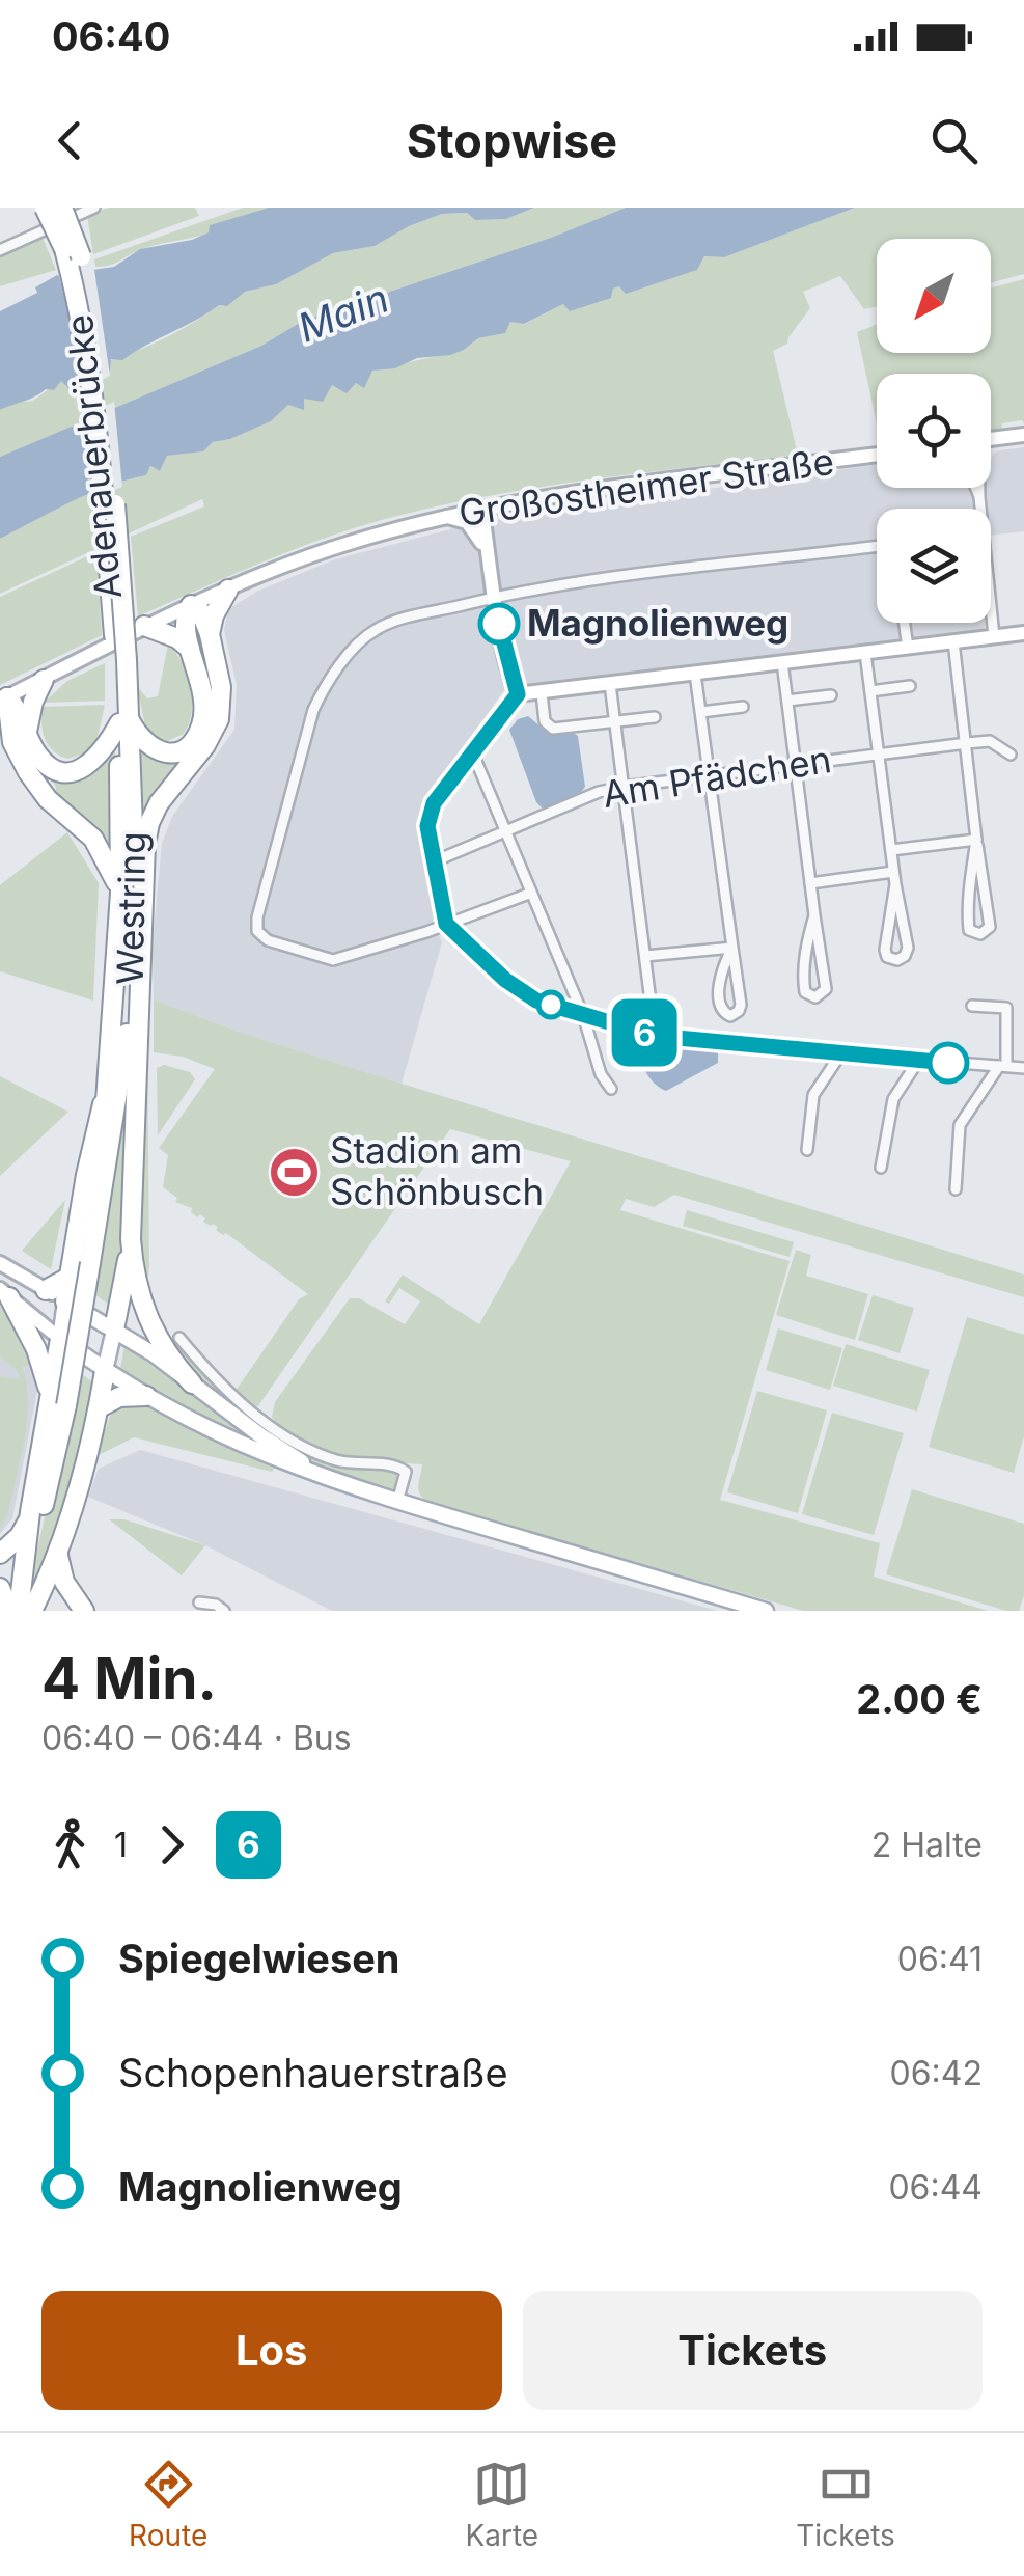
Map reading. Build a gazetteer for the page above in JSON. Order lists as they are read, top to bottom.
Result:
{
  "streets": {
    "highway": ["Adenauerbrücke", "Westring"],
    "main road": ["Großostheimer Straße"],
    "street": ["Am Pfädchen"]
  },
  "crossings": [
    ["Adenauerbrücke", "Westring"]
  ],
  "water": ["Main"],
  "places": {
    "other": ["Magnolienweg"],
    "sports": ["Stadion am Schönbusch"]
  },
  "lines": ["bus line 6"],
  "north": "bottom left",
  "page": {
    "status": "06:40",
    "header": "Stopwise",
    "on_map": "6",
    "heading": ["4 Min.", "06:40 – 06:44 · Bus", "2.00 €"],
    "legs": ["1", "6", "2 Halte"],
    "list": [
      {
        "name": "Spiegelwiesen",
        "value": "06:41"
      },
      {
        "name": "Schopenhauerstraße",
        "value": "06:42"
      },
      {
        "name": "Magnolienweg",
        "value": "06:44"
      }
    ],
    "buttons": ["Los", "Tickets"],
    "tabs": ["Route", "Karte", "Tickets"]
  }
}
